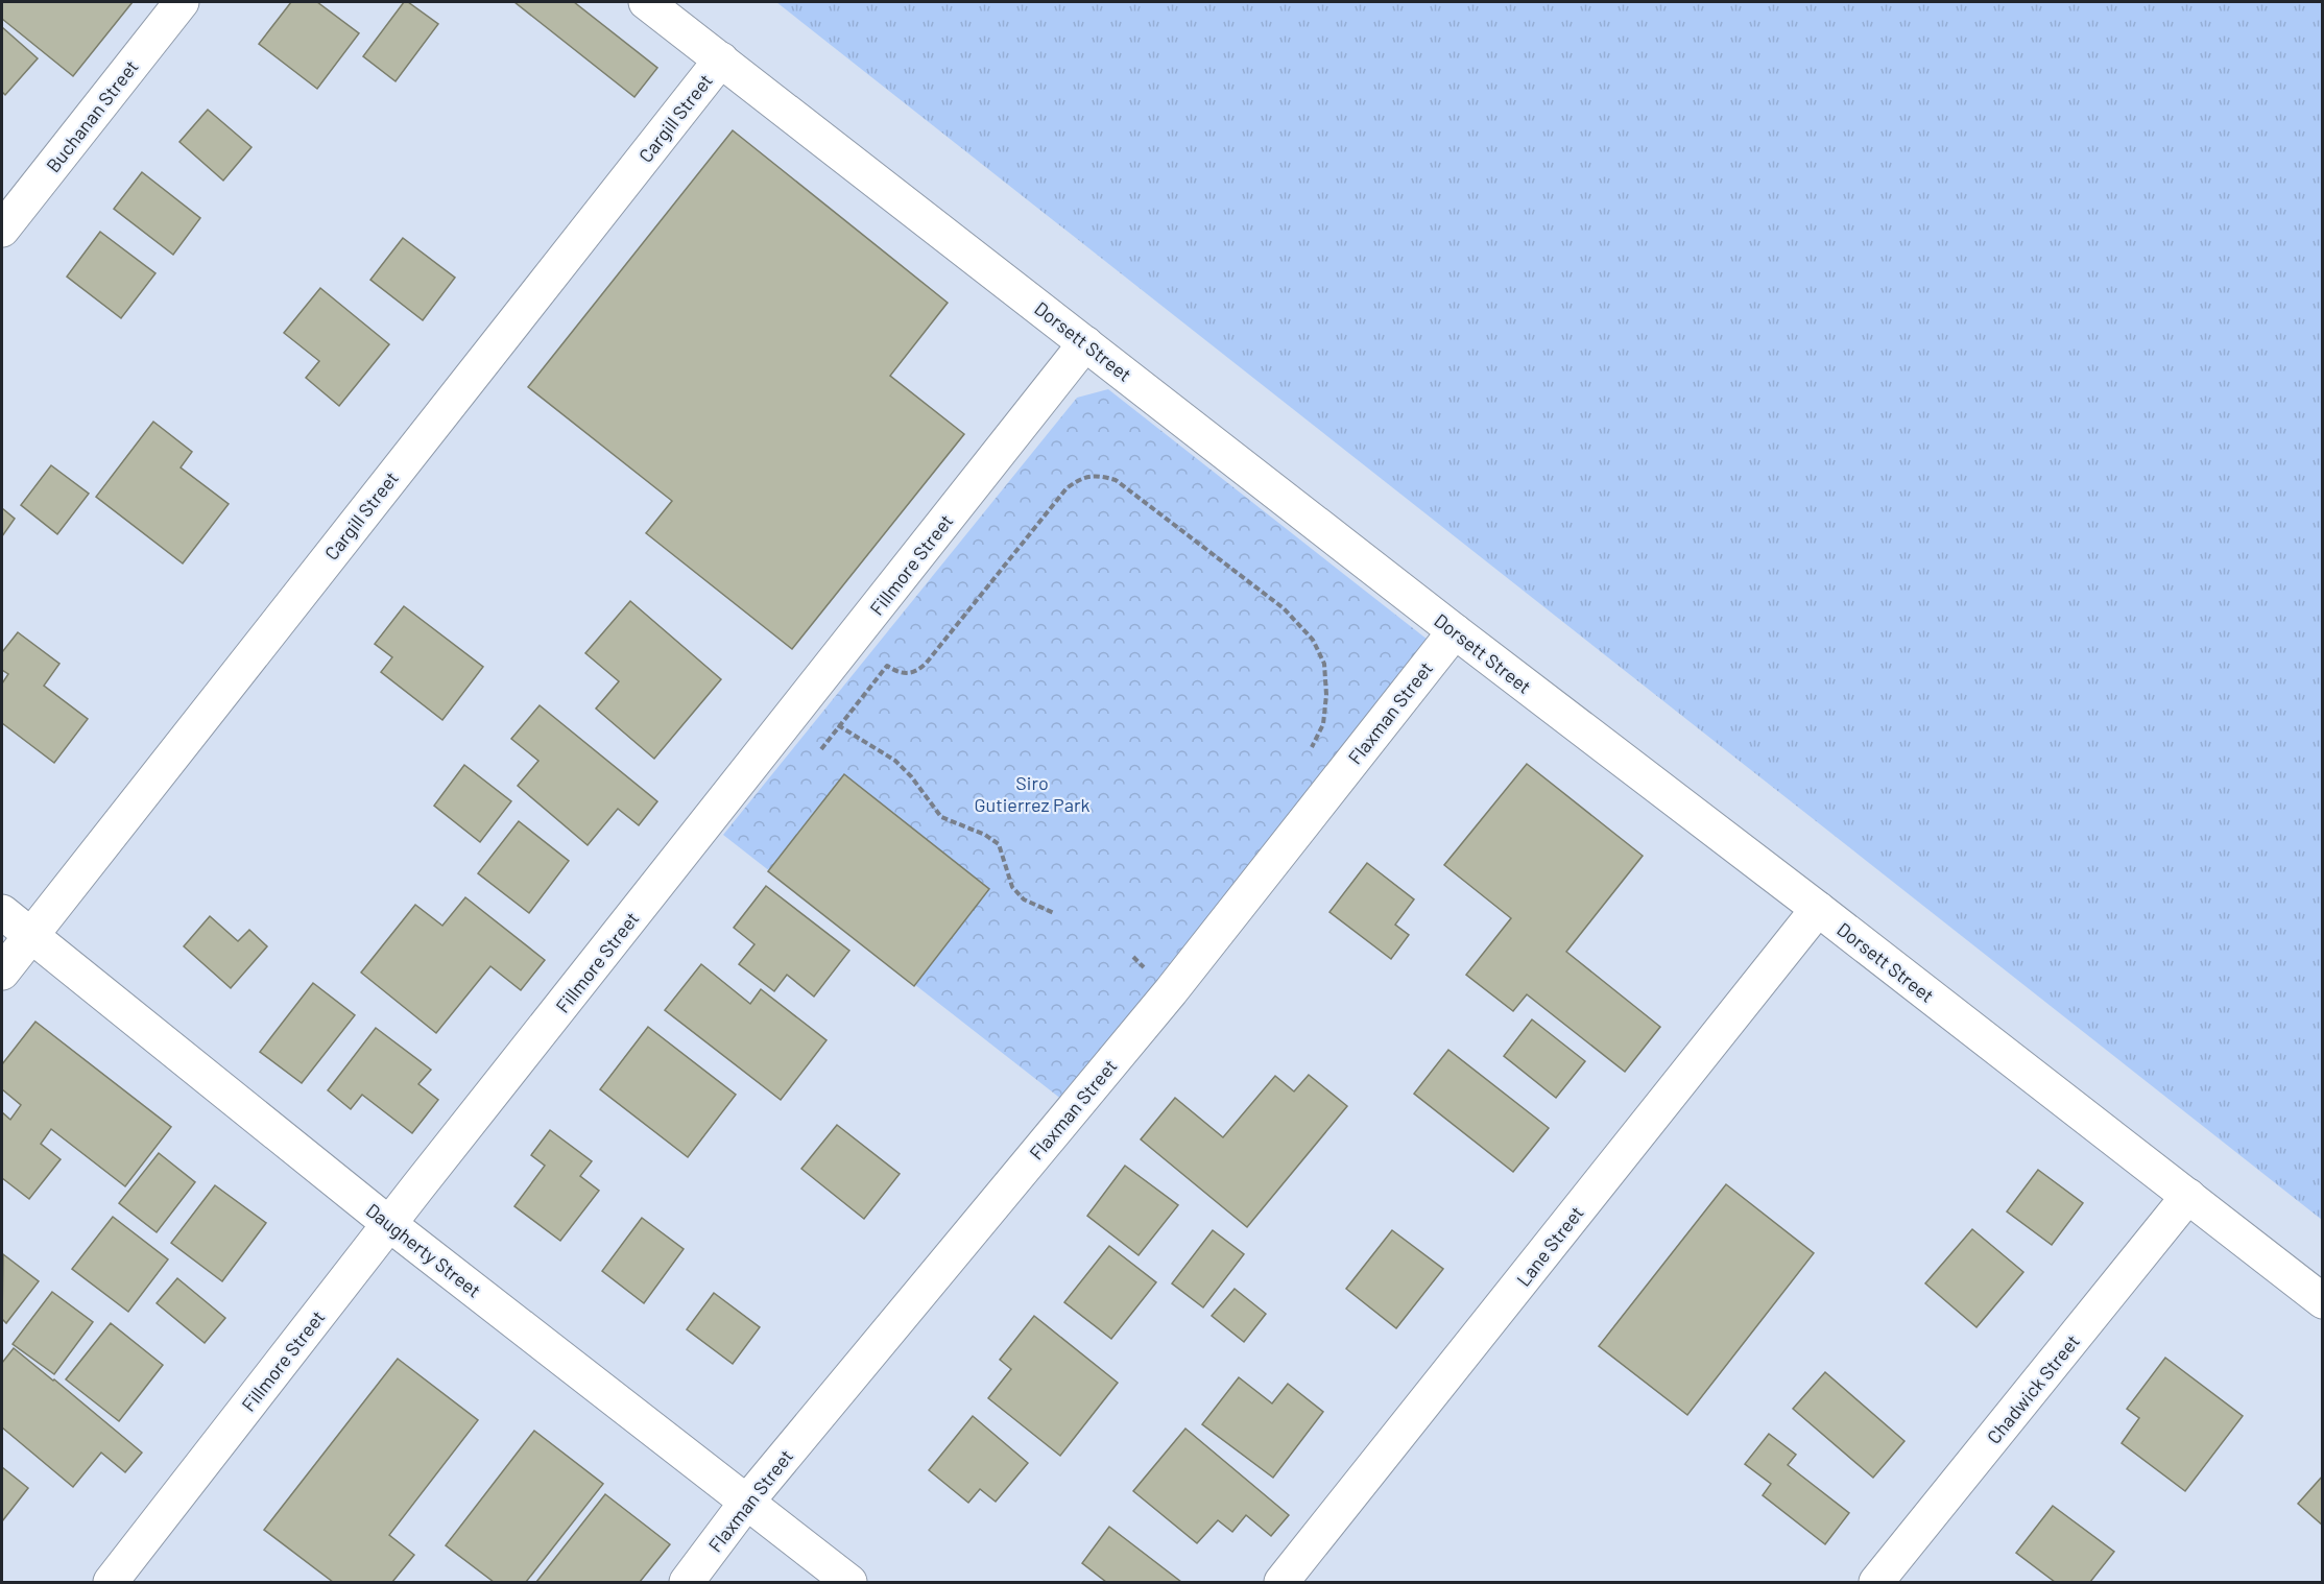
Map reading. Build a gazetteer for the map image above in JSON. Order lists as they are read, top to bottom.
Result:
{
  "streets": {
    "street": [
      "Buchanan Street",
      "Cargill Street",
      "Dorsett Street",
      "Fillmore Street",
      "Flaxman Street",
      "Lane Street",
      "Daugherty Street",
      "Chadwick Street"
    ]
  },
  "crossings": [
    ["Cargill Street", "Dorsett Street"],
    ["Cargill Street", "Daugherty Street"],
    ["Dorsett Street", "Fillmore Street"],
    ["Dorsett Street", "Flaxman Street"],
    ["Dorsett Street", "Lane Street"],
    ["Dorsett Street", "Chadwick Street"],
    ["Fillmore Street", "Daugherty Street"],
    ["Flaxman Street", "Daugherty Street"]
  ],
  "parks": ["Siro Gutierrez Park"]
}
